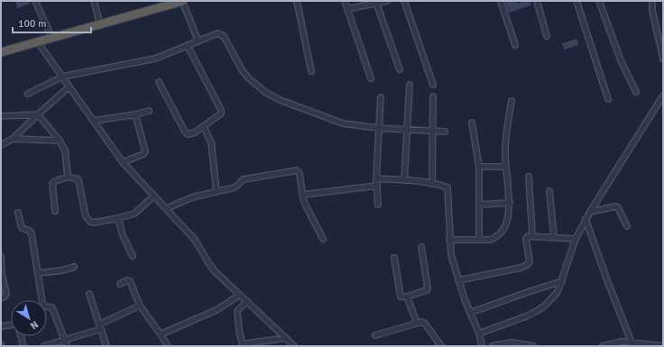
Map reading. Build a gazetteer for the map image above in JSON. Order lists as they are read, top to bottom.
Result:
{
  "scale_bar": "100 m",
  "north": "bottom right"
}
